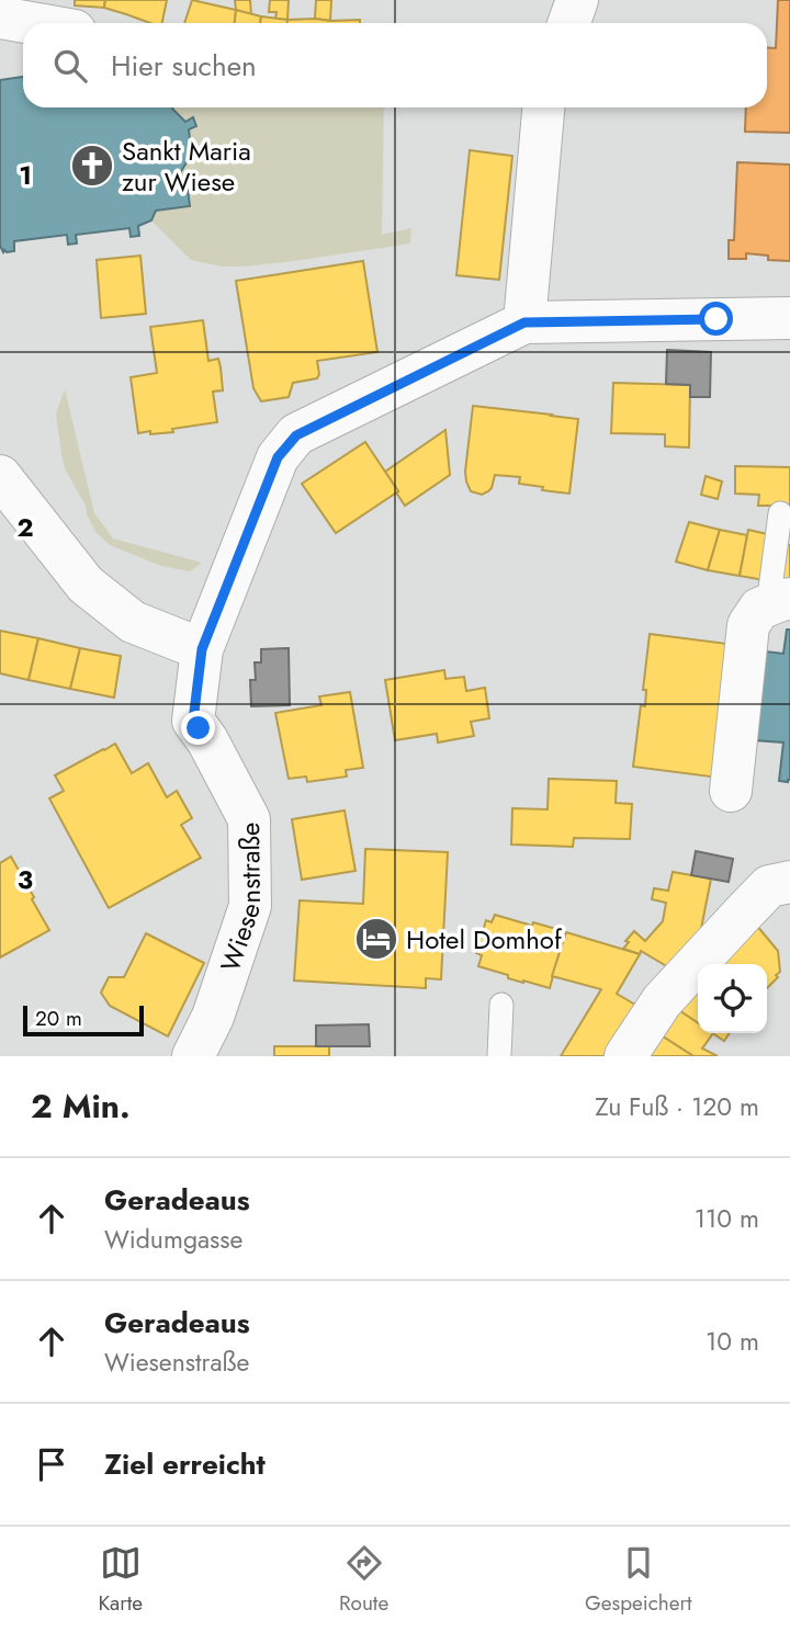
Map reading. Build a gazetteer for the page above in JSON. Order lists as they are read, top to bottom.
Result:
{
  "streets": {
    "street": ["Wiesenstraße"]
  },
  "places": {
    "church": ["Sankt Maria zur Wiese"],
    "hotel": ["Hotel Domhof"]
  },
  "scale_bar": "20 m",
  "page": {
    "search": "Hier suchen",
    "scale": "20 m",
    "heading": ["2 Min.", "Zu Fuß · 120 m"],
    "list": [
      ["Geradeaus", "Widumgasse", "110 m"],
      ["Geradeaus", "Wiesenstraße", "10 m"],
      "Ziel erreicht"
    ],
    "nav": ["Karte", "Route", "Gespeichert"]
  },
  "grid": {
    "rows": ["1", "2", "3"]
  }
}
